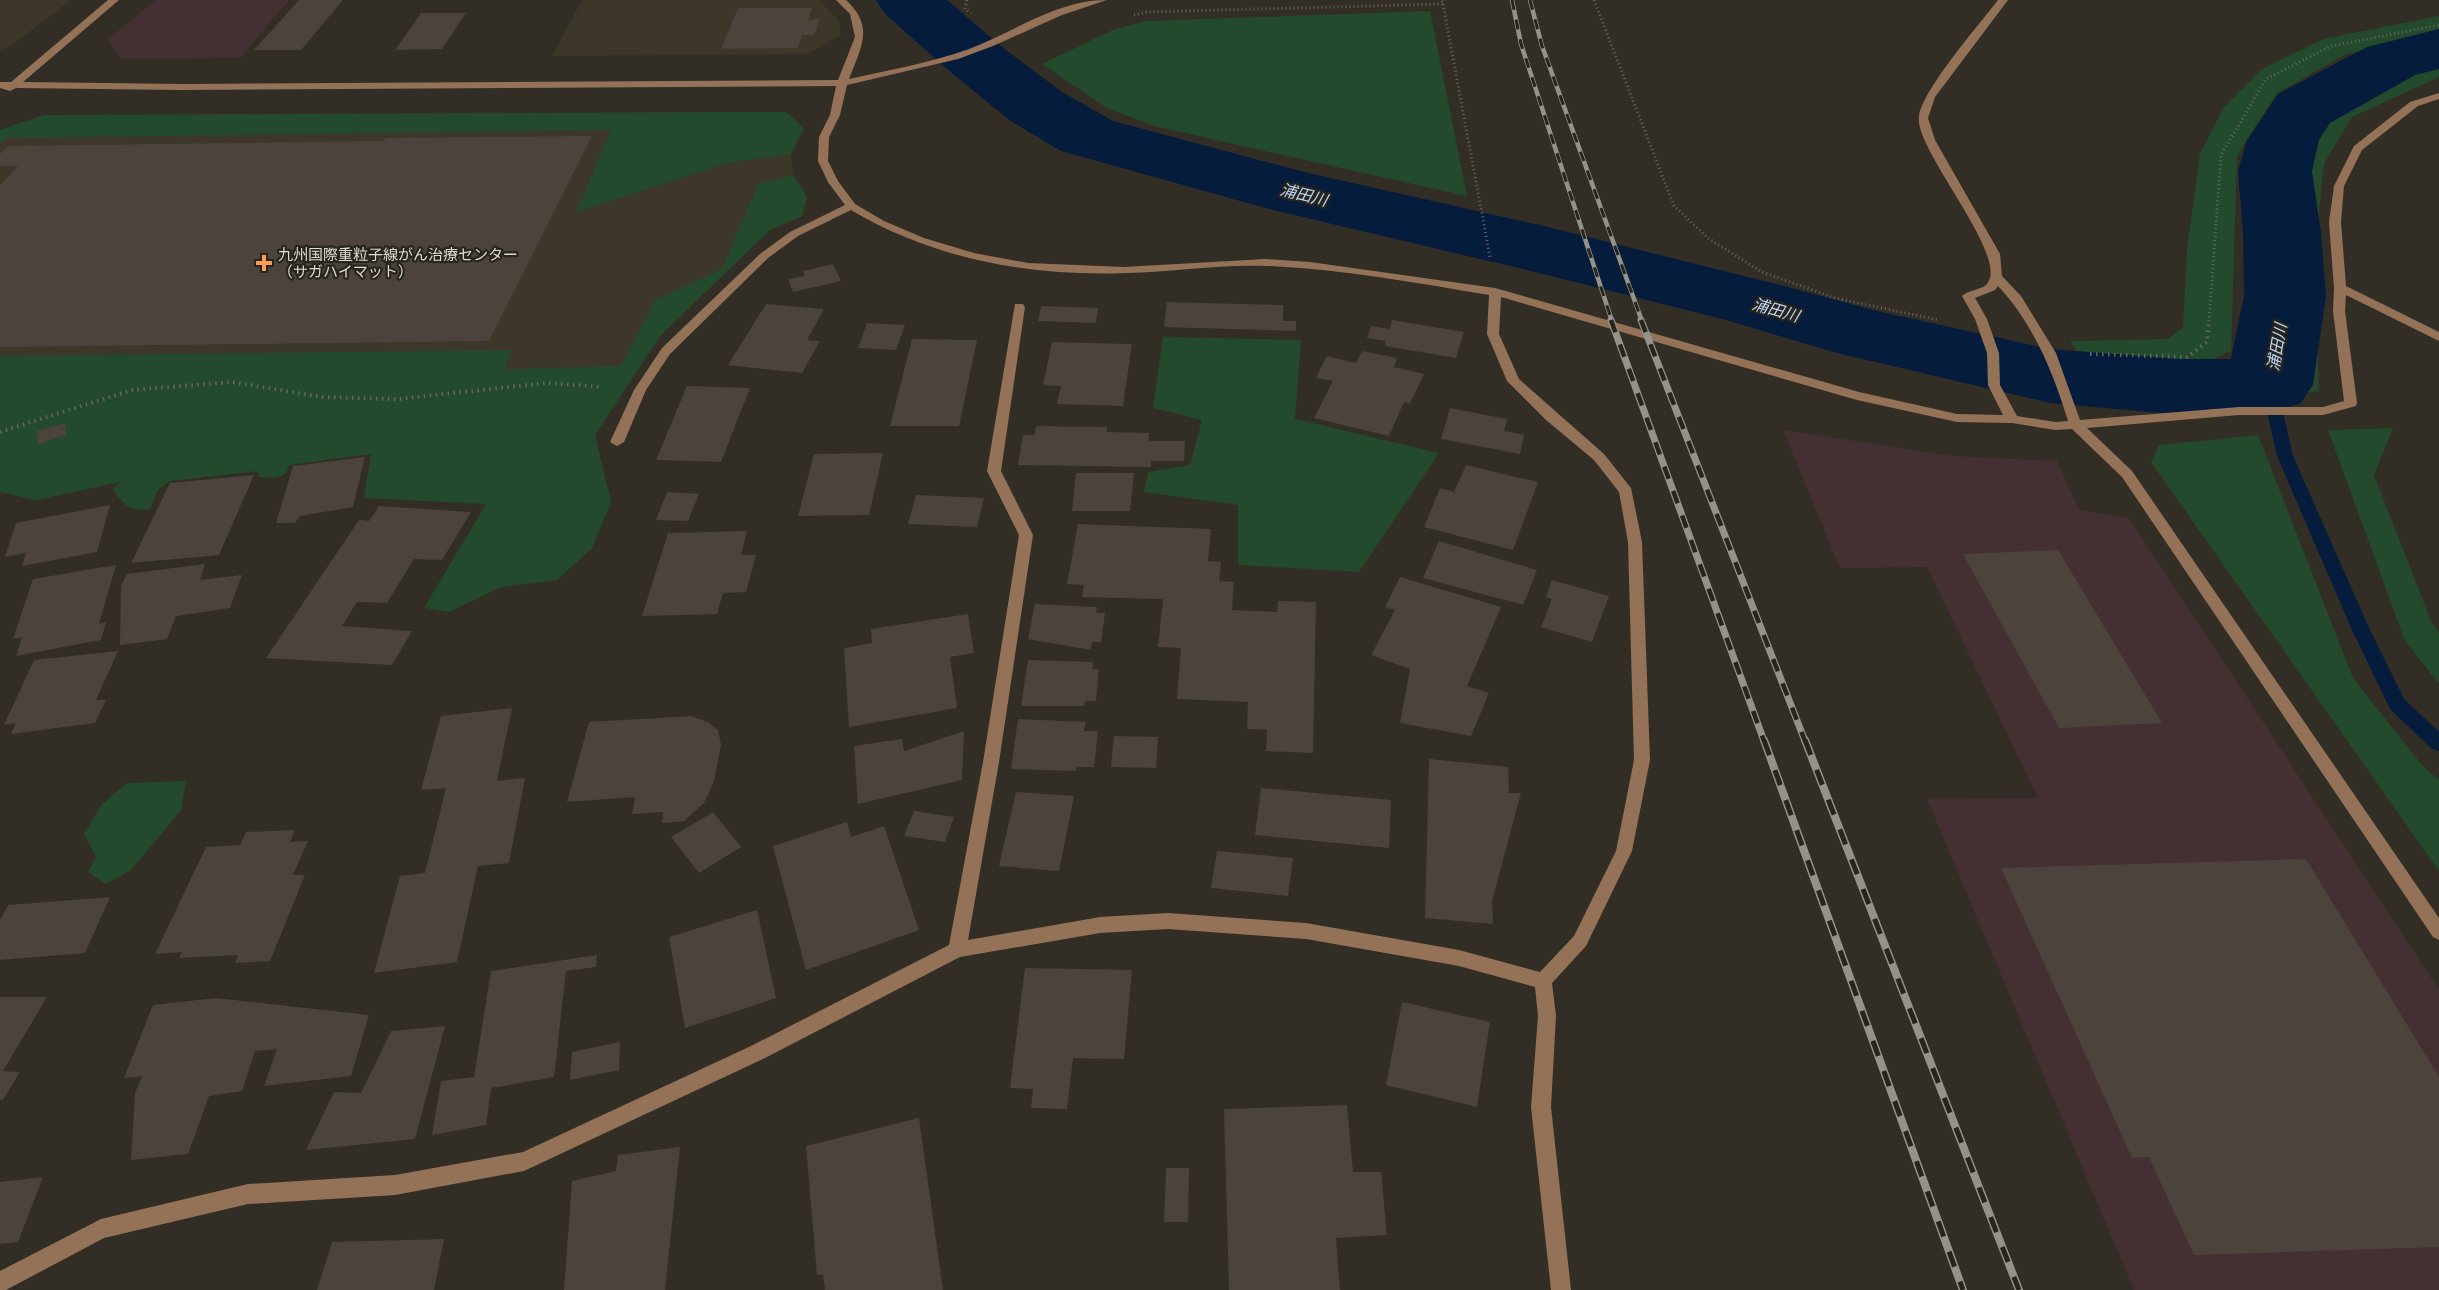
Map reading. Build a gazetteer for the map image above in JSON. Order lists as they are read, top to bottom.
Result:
{
  "water": ["浦田川"],
  "places": {
    "health": ["九州国際重粒子線がん治療センター （サガハイマット）"]
  }
}
